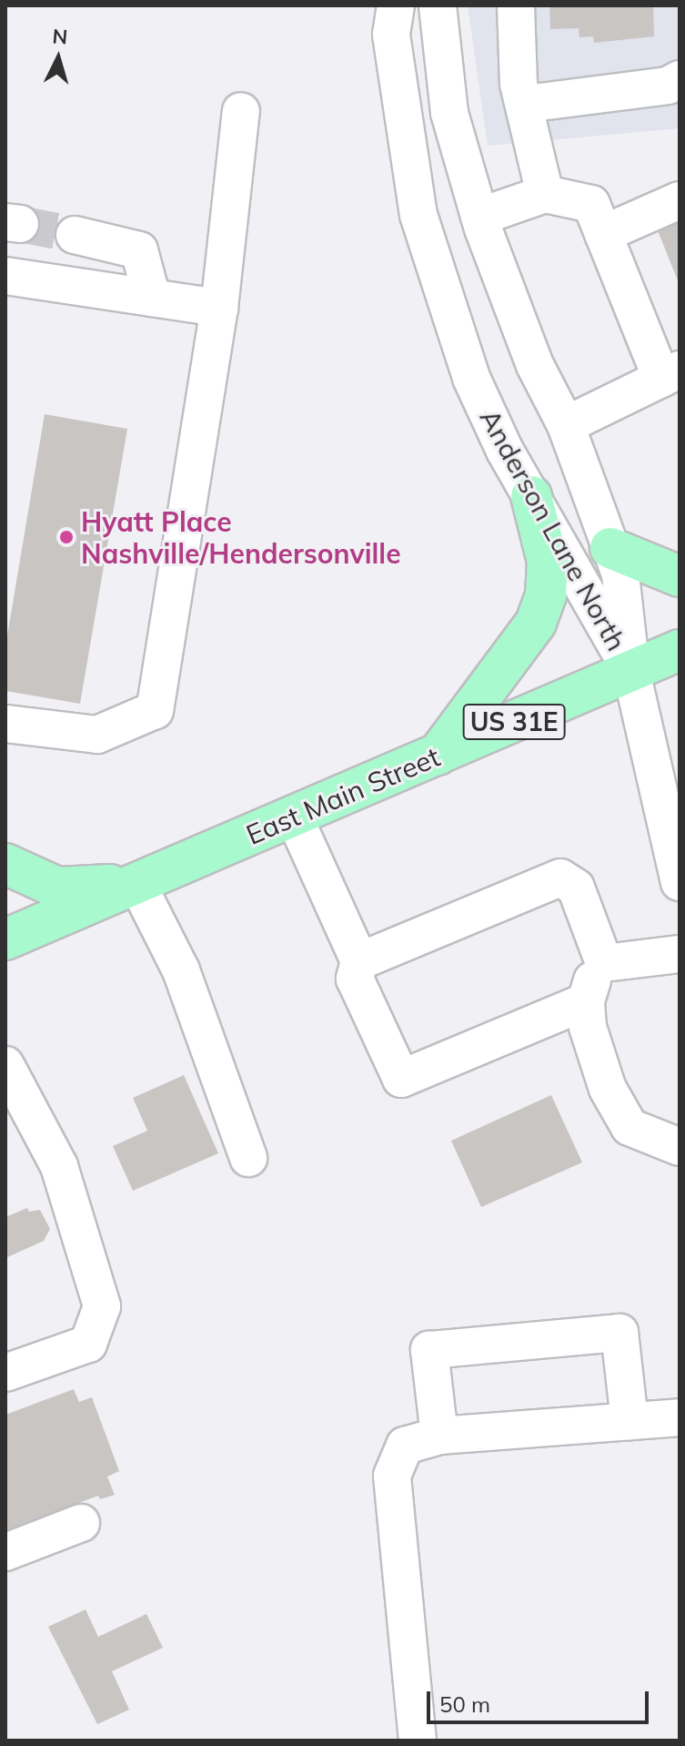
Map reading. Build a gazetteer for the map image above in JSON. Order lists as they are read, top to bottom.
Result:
{
  "streets": {
    "main road": ["US 31E", "East Main Street"],
    "street": ["Anderson Lane North"]
  },
  "crossings": [
    ["Anderson Lane North", "East Main Street"]
  ],
  "places": ["Hyatt Place Nashville/Hendersonville"],
  "scale_bar": "50 m",
  "north": "top"
}
